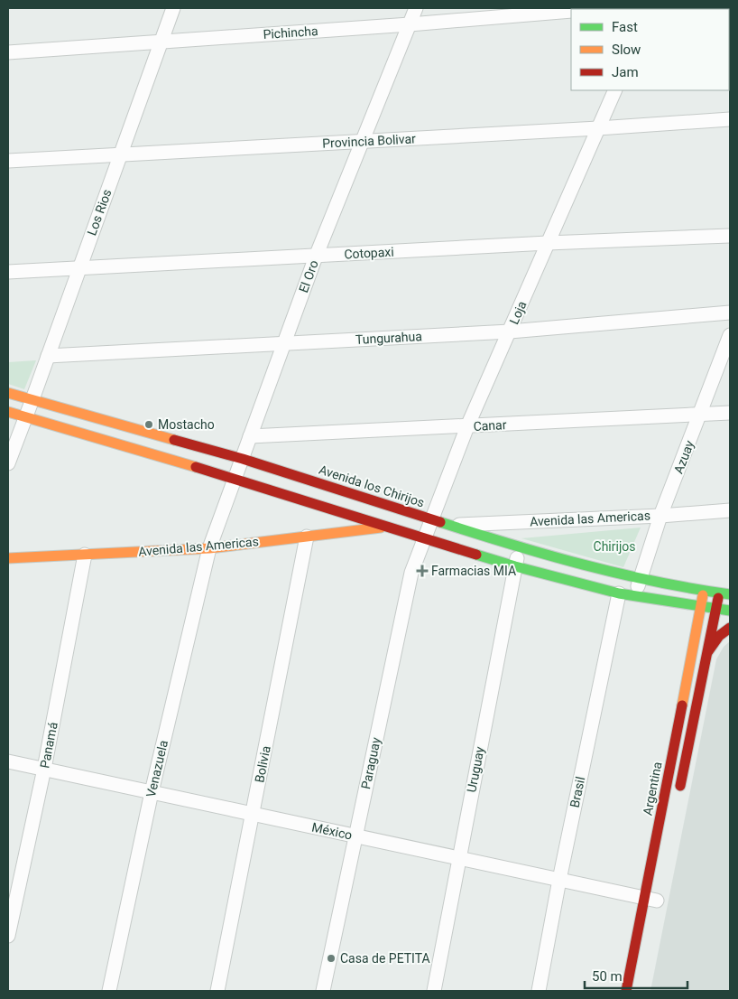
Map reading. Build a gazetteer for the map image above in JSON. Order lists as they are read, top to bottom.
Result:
{
  "streets": {
    "main road": ["Avenida los Chirijos", "Avenida las Americas", "Argentina"],
    "street": [
      "Pichincha",
      "Provincia Bolivar",
      "Los Rios",
      "Cotopaxi",
      "El Oro",
      "Loja",
      "Tungurahua",
      "Canar",
      "Azuay",
      "Panamá",
      "Paraguay",
      "Bolivia",
      "Venazuela",
      "Uruguay",
      "Brasil",
      "México"
    ]
  },
  "crossings": [
    ["Pichincha", "Los Rios"],
    ["Pichincha", "El Oro"],
    ["Provincia Bolivar", "Los Rios"],
    ["Provincia Bolivar", "El Oro"],
    ["Provincia Bolivar", "Loja"],
    ["Los Rios", "Cotopaxi"],
    ["Los Rios", "Tungurahua"],
    ["Los Rios", "Avenida los Chirijos"],
    ["Cotopaxi", "El Oro"],
    ["Cotopaxi", "Loja"],
    ["El Oro", "Tungurahua"],
    ["El Oro", "Canar"],
    ["El Oro", "Avenida los Chirijos"],
    ["El Oro", "Avenida las Americas"],
    ["El Oro", "Venazuela"],
    ["Loja", "Tungurahua"],
    ["Loja", "Canar"],
    ["Loja", "Avenida los Chirijos"],
    ["Loja", "Paraguay"],
    ["Canar", "Azuay"],
    ["Azuay", "Avenida los Chirijos"],
    ["Azuay", "Avenida las Americas"],
    ["Avenida los Chirijos", "Avenida las Americas"],
    ["Avenida los Chirijos", "Uruguay"],
    ["Avenida los Chirijos", "Argentina"],
    ["Avenida las Americas", "Panamá"],
    ["Avenida las Americas", "Bolivia"],
    ["Avenida las Americas", "Venazuela"],
    ["Panamá", "México"],
    ["Paraguay", "México"],
    ["Bolivia", "México"],
    ["Venazuela", "México"],
    ["Uruguay", "México"],
    ["Argentina", "México"],
    ["Brasil", "México"]
  ],
  "parks": ["Chirijos"],
  "places": {
    "other": ["Mostacho", "Casa de PETITA"],
    "health": ["Farmacias MIA"]
  },
  "legend": ["Fast", "Slow", "Jam"],
  "scale_bar": "50 m"
}
